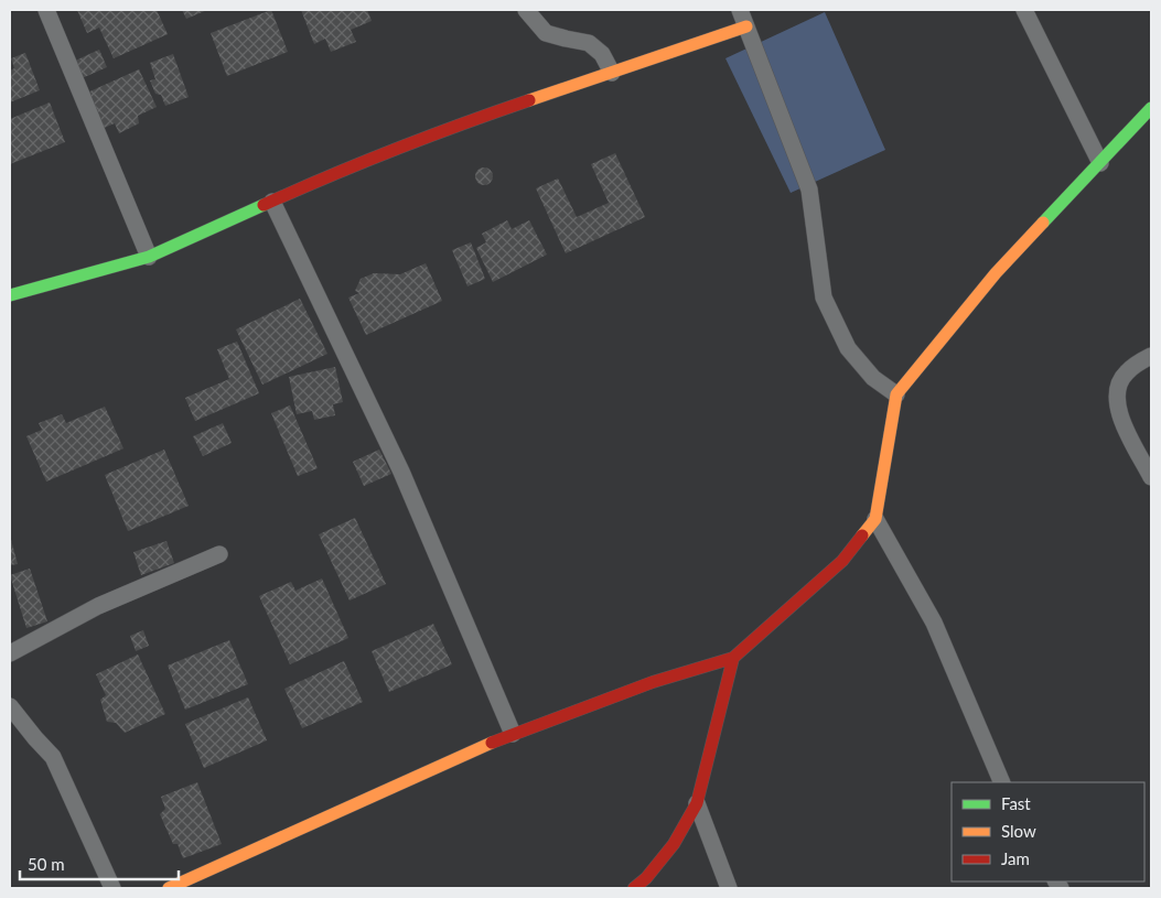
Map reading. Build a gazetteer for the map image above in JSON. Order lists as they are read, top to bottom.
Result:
{
  "legend": ["Fast", "Slow", "Jam"],
  "scale_bar": "50 m"
}
